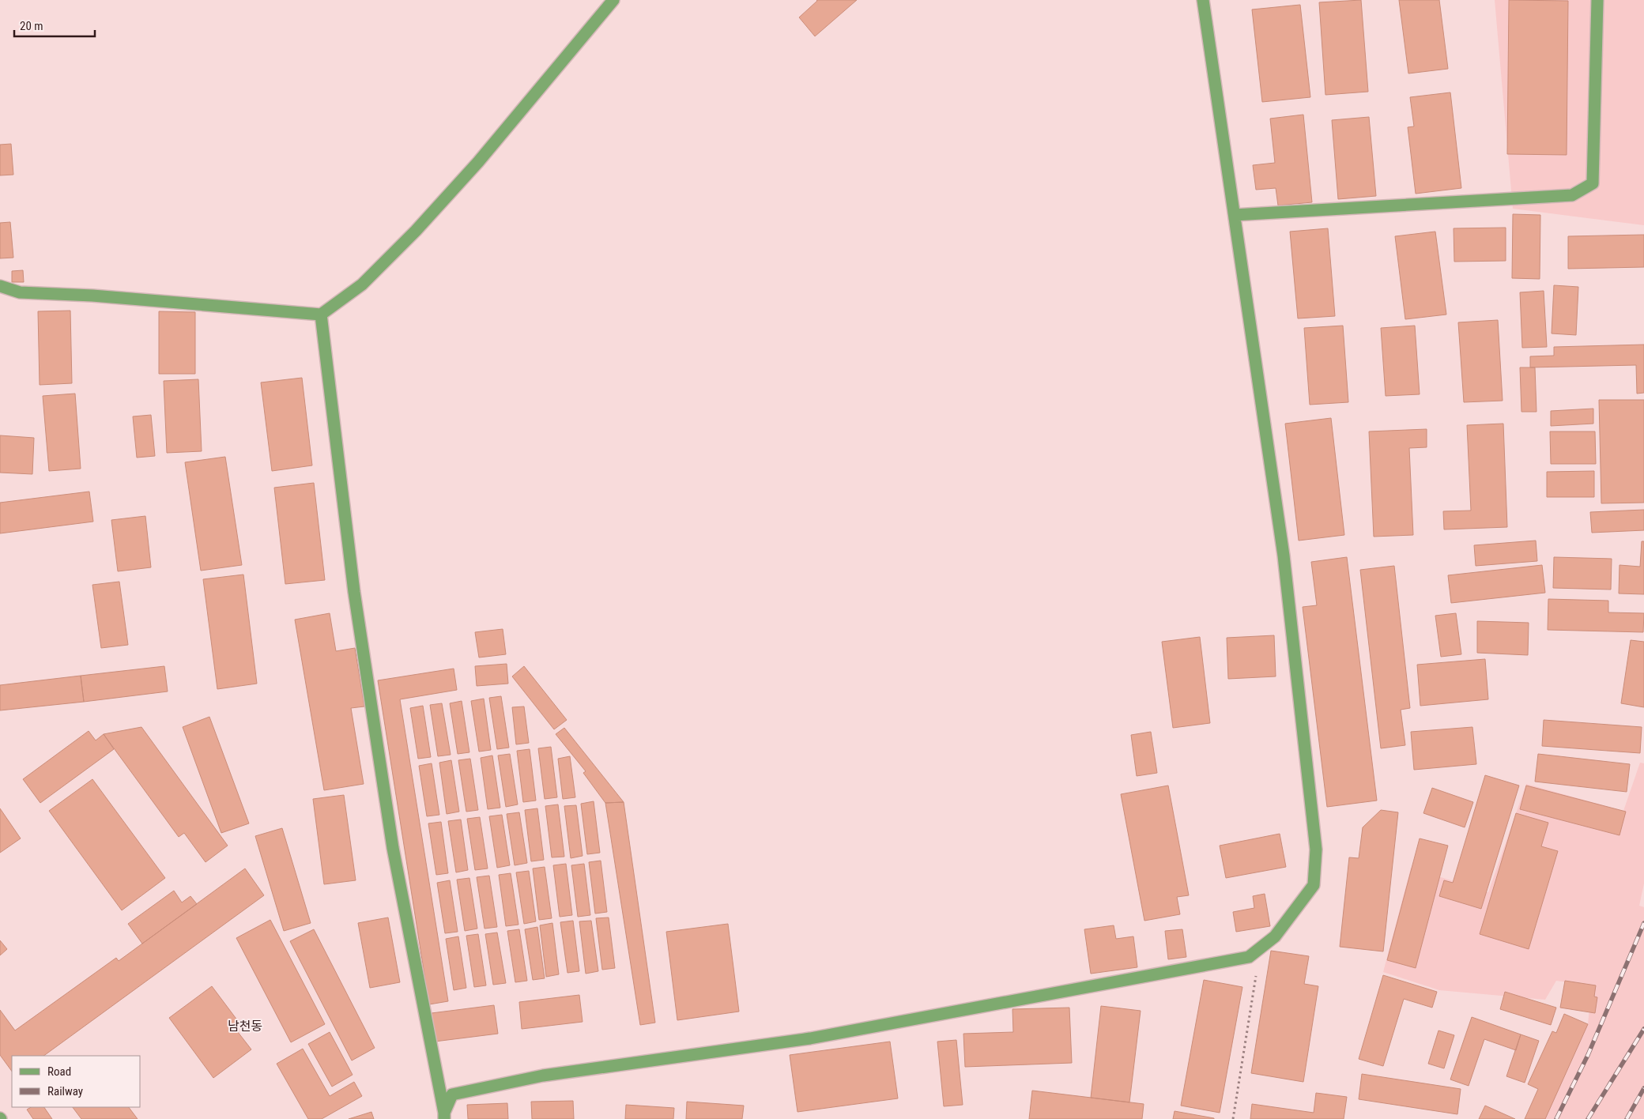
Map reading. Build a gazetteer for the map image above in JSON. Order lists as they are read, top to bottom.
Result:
{
  "districts": ["남천동"],
  "legend": ["Road", "Railway"],
  "scale_bar": "20 m"
}
